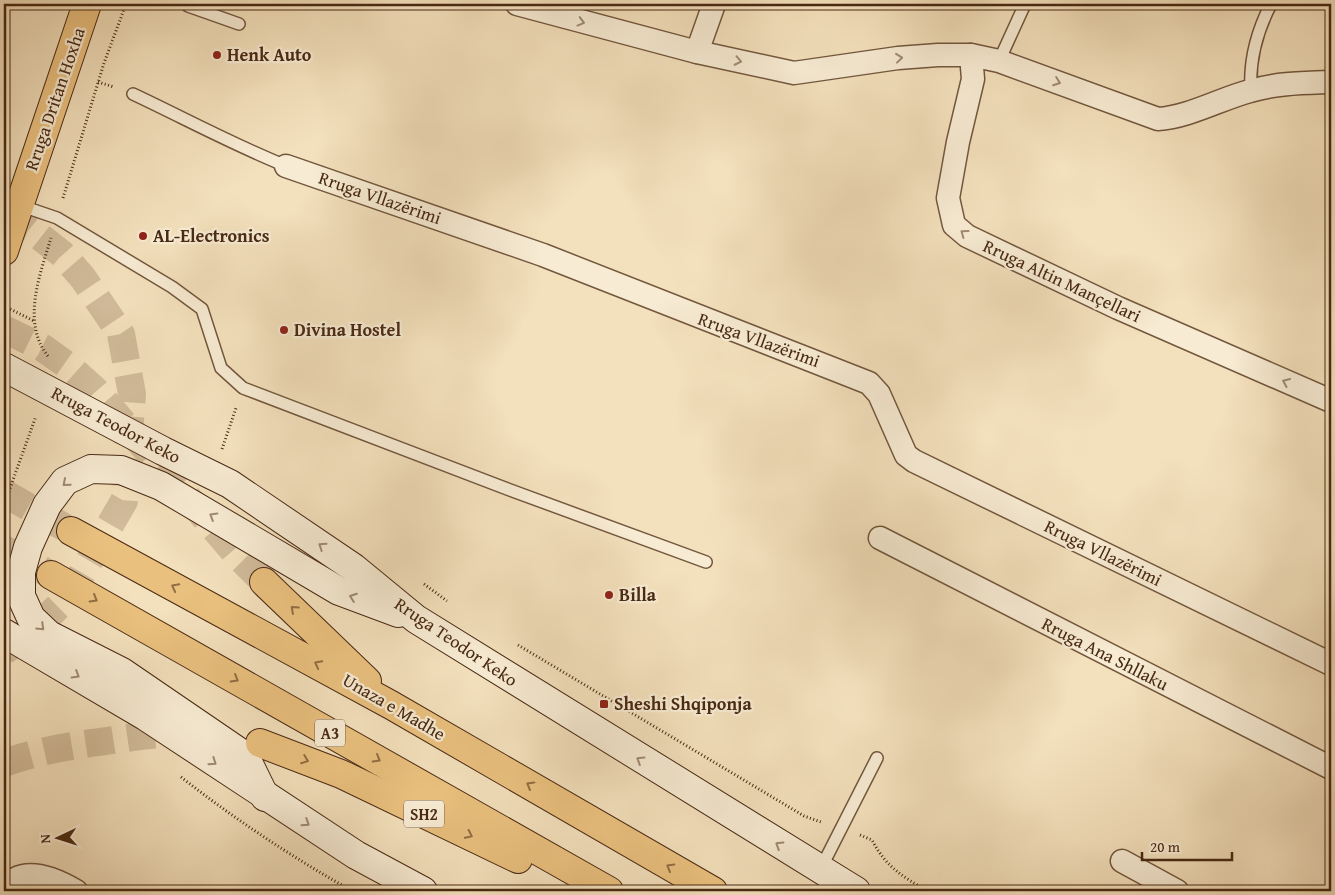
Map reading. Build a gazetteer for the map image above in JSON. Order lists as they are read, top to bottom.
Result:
{
  "streets": {
    "main road": [
      "Rruga Dritan Hoxha",
      "Rruga Teodor Keko",
      "Unaza e Madhe",
      "A3",
      "SH2"
    ],
    "street": ["Rruga Vllazërimi", "Rruga Altin Mançellari", "Rruga Ana Shllaku"]
  },
  "one_way": ["Rruga Altin Mançellari"],
  "places": {
    "other": [
      "Henk Auto",
      "AL-Electronics",
      "Divina Hostel",
      "Billa"
    ],
    "transit": ["Sheshi Shqiponja"]
  },
  "scale_bar": "20 m",
  "north": "left"
}
